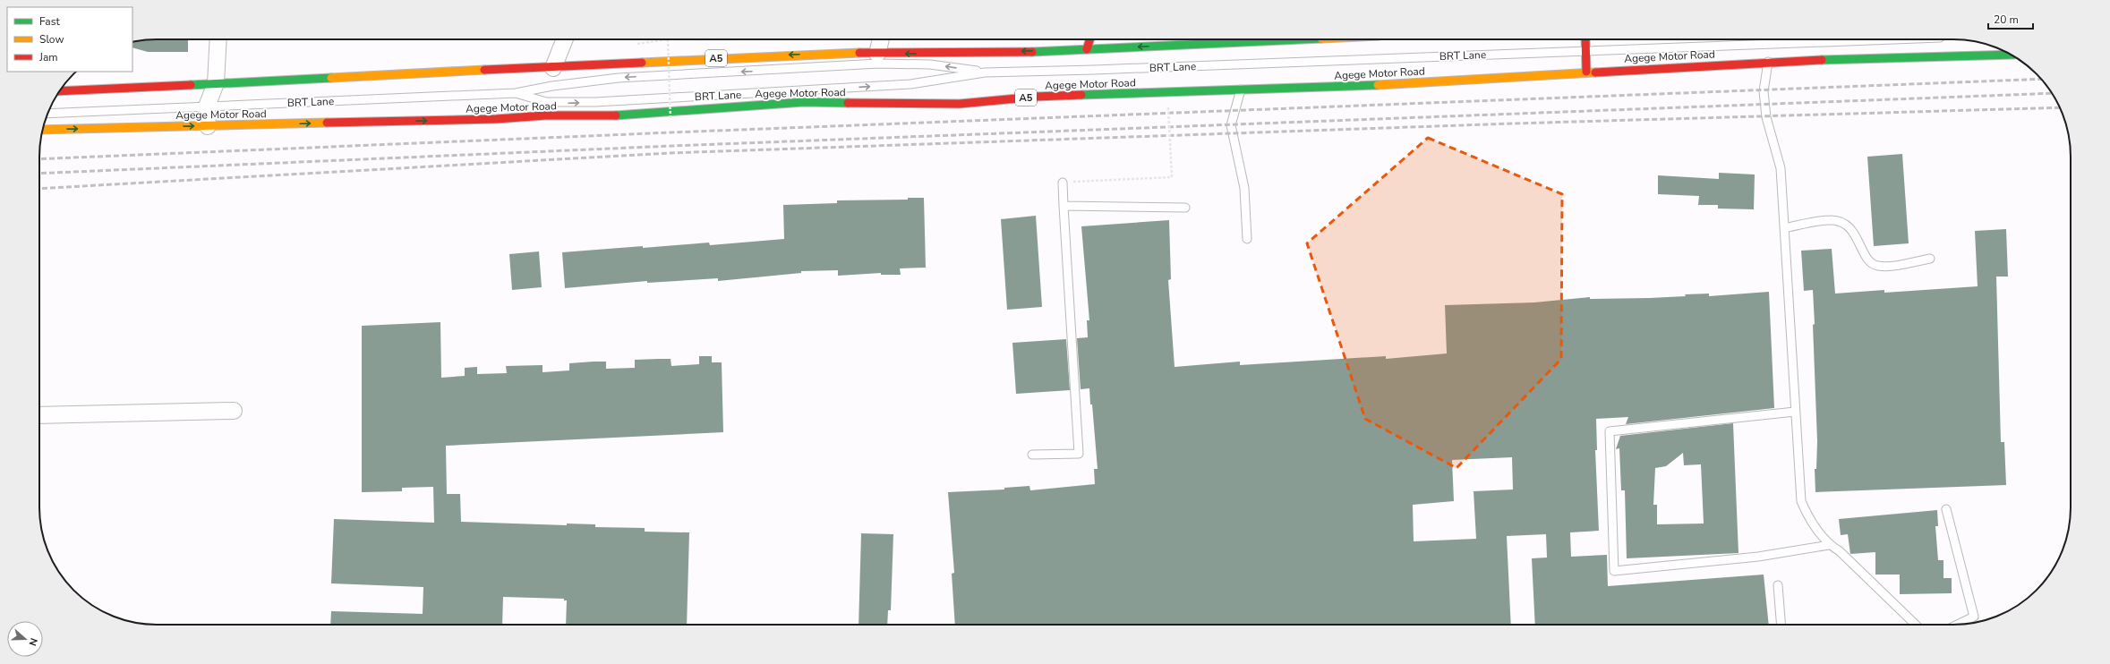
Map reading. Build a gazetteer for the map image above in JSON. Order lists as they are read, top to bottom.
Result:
{
  "streets": {
    "main road": ["Agege Motor Road", "A5"],
    "lane": ["BRT Lane"]
  },
  "legend": ["Fast", "Slow", "Jam"],
  "scale_bar": "20 m",
  "north": "right"
}
